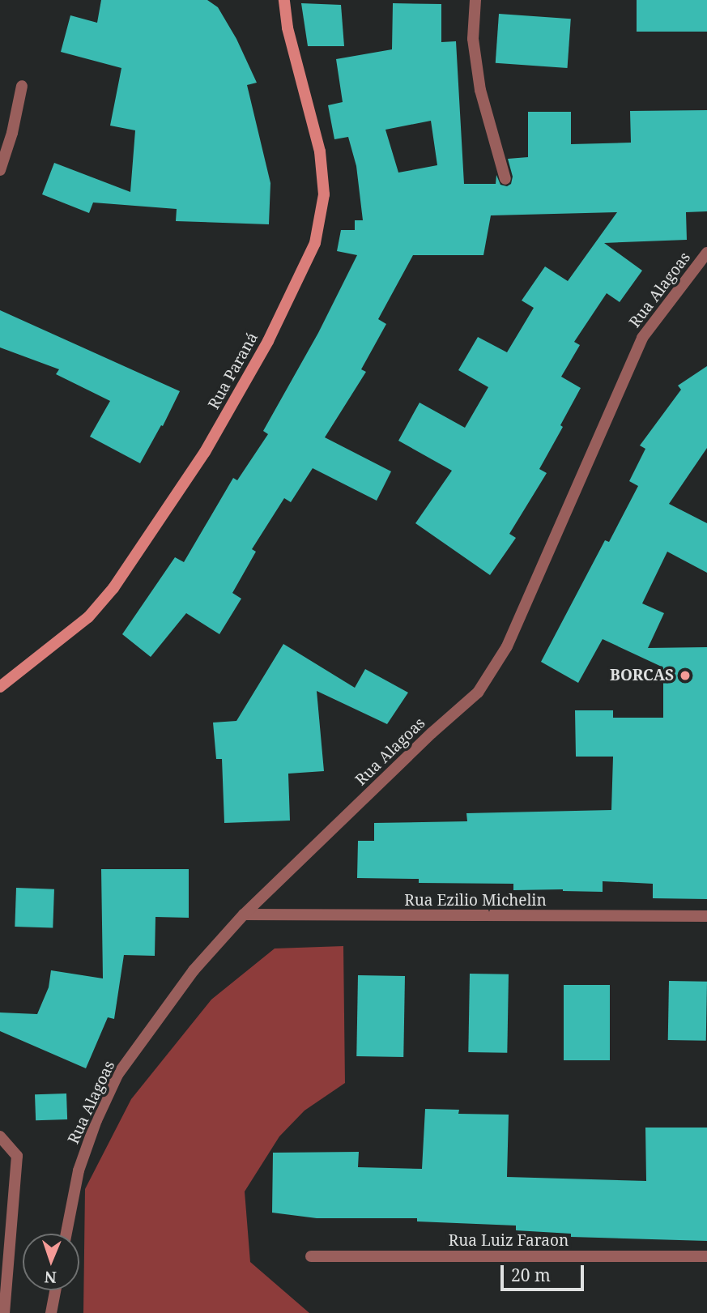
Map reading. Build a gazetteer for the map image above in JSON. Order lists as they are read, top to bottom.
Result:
{
  "streets": {
    "street": [
      "Rua Alagoas",
      "Rua Paraná",
      "Rua Ezilio Michelin",
      "Rua Luiz Faraon"
    ]
  },
  "crossings": [
    ["Rua Alagoas", "Rua Ezilio Michelin"]
  ],
  "places": ["BORCAS"],
  "scale_bar": "20 m",
  "north": "bottom"
}
